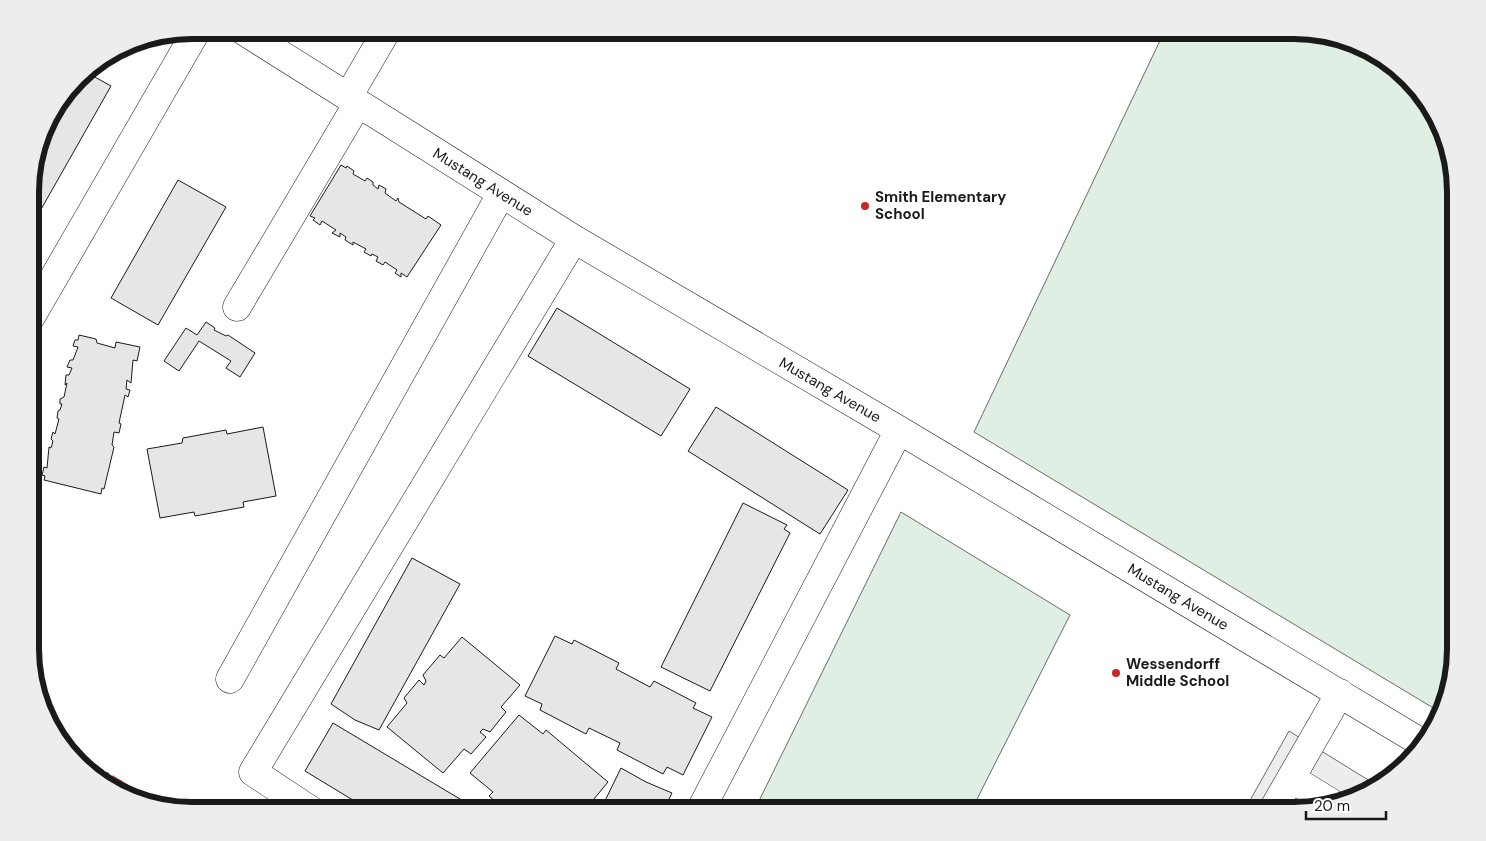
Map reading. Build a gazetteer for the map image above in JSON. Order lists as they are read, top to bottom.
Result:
{
  "streets": {
    "street": ["Mustang Avenue"]
  },
  "places": ["Smith Elementary School", "Wessendorff Middle School"],
  "scale_bar": "20 m"
}
